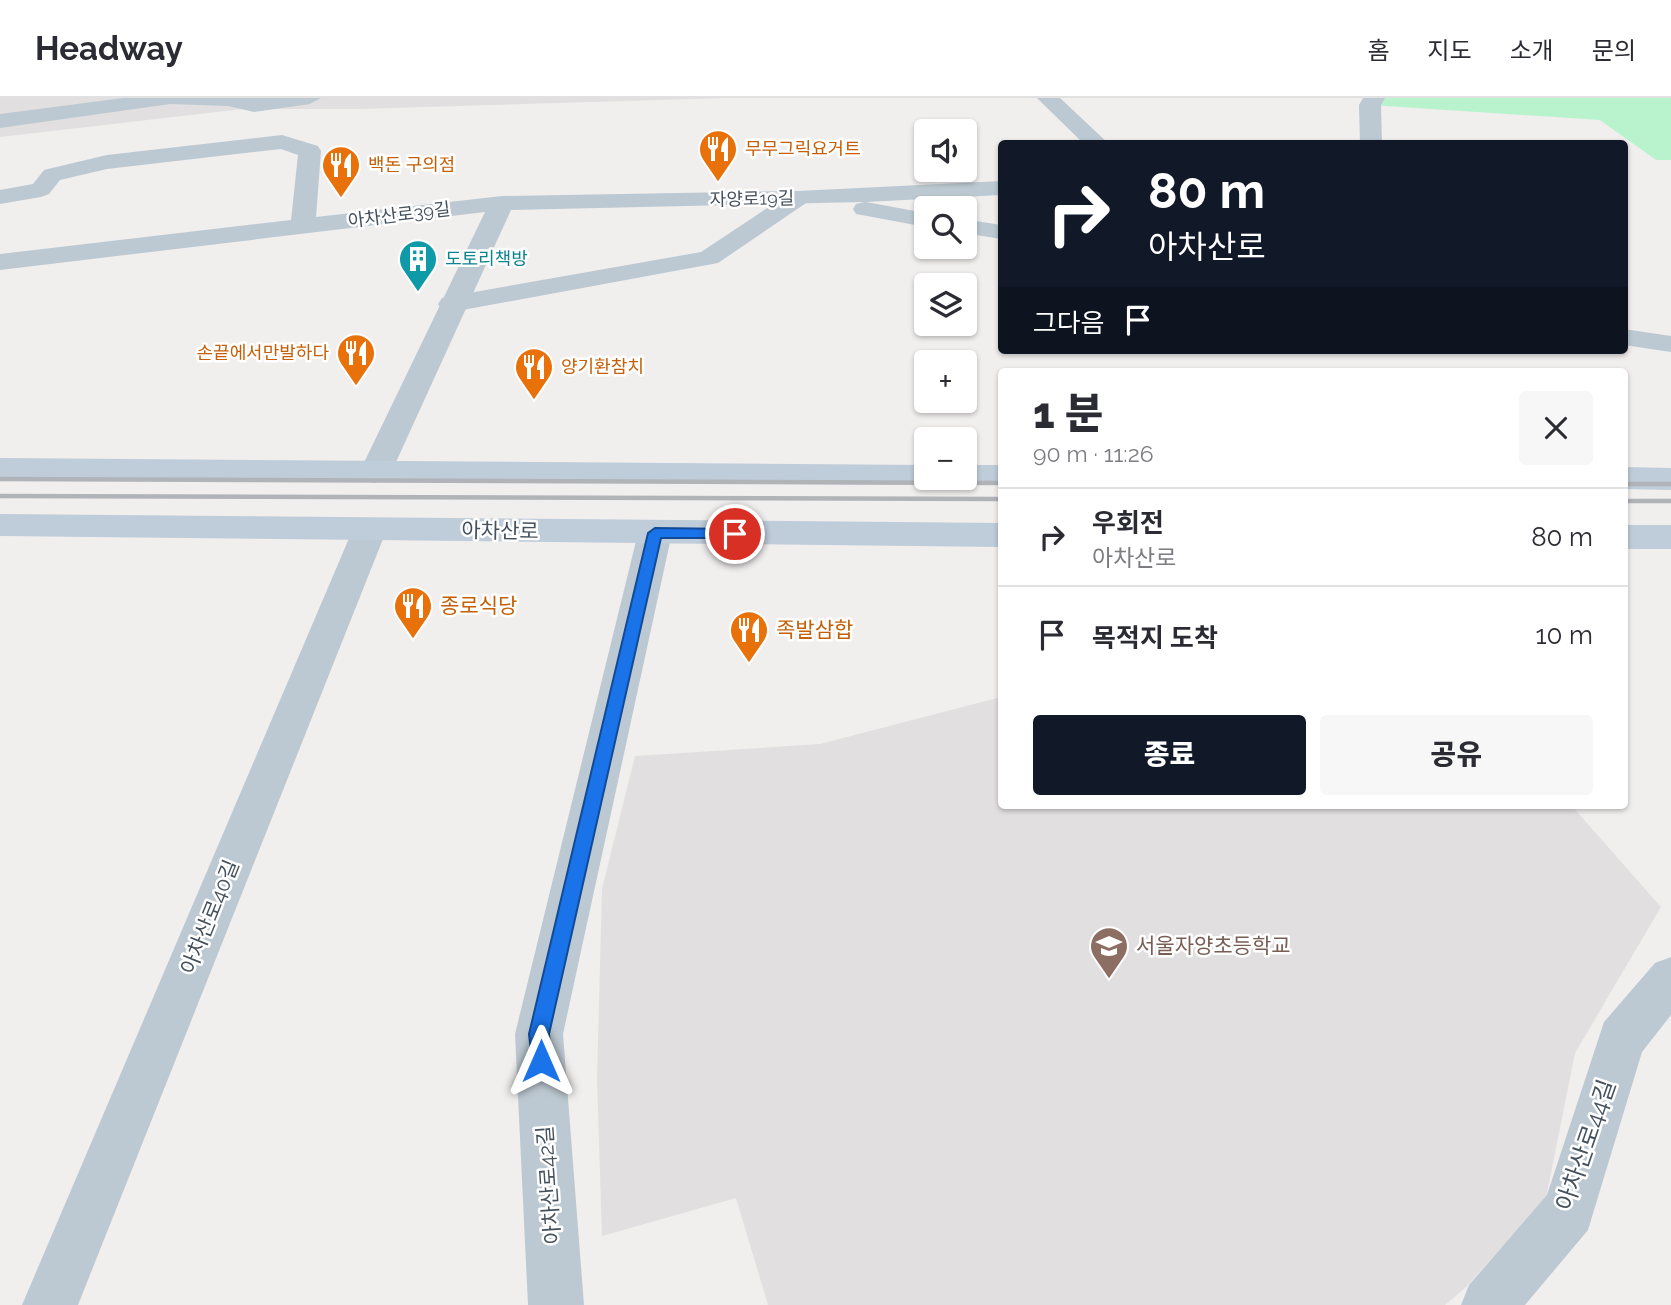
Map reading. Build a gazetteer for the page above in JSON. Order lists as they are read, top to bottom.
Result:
{
  "streets": {
    "main road": ["아차산로"],
    "street": [
      "자양로19길",
      "아차산로39길",
      "아차산로40길",
      "아차산로44길",
      "아차산로42길"
    ]
  },
  "crossings": [
    ["자양로19길", "아차산로39길"],
    ["아차산로", "아차산로40길"],
    ["아차산로", "아차산로42길"]
  ],
  "places": {
    "restaurant": [
      "무무그릭요거트",
      "백돈 구의점",
      "손끝에서만발하다",
      "양기환참치",
      "종로식당",
      "족발삼합"
    ],
    "building": ["도토리책방"],
    "school or university": ["서울자양초등학교"]
  },
  "page": {
    "header": "Headway",
    "nav": [
      "홈",
      "지도",
      "소개",
      "문의"
    ],
    "map_buttons": ["+", "−"],
    "turn": ["80 m", "아차산로"],
    "then": "그다음",
    "heading": ["1 분", "90 m · 11:26"],
    "list": [
      {
        "name": "우회전",
        "note": "아차산로",
        "value": "80 m"
      },
      {
        "name": "목적지 도착",
        "value": "10 m"
      }
    ],
    "buttons": ["종료", "공유"]
  }
}
